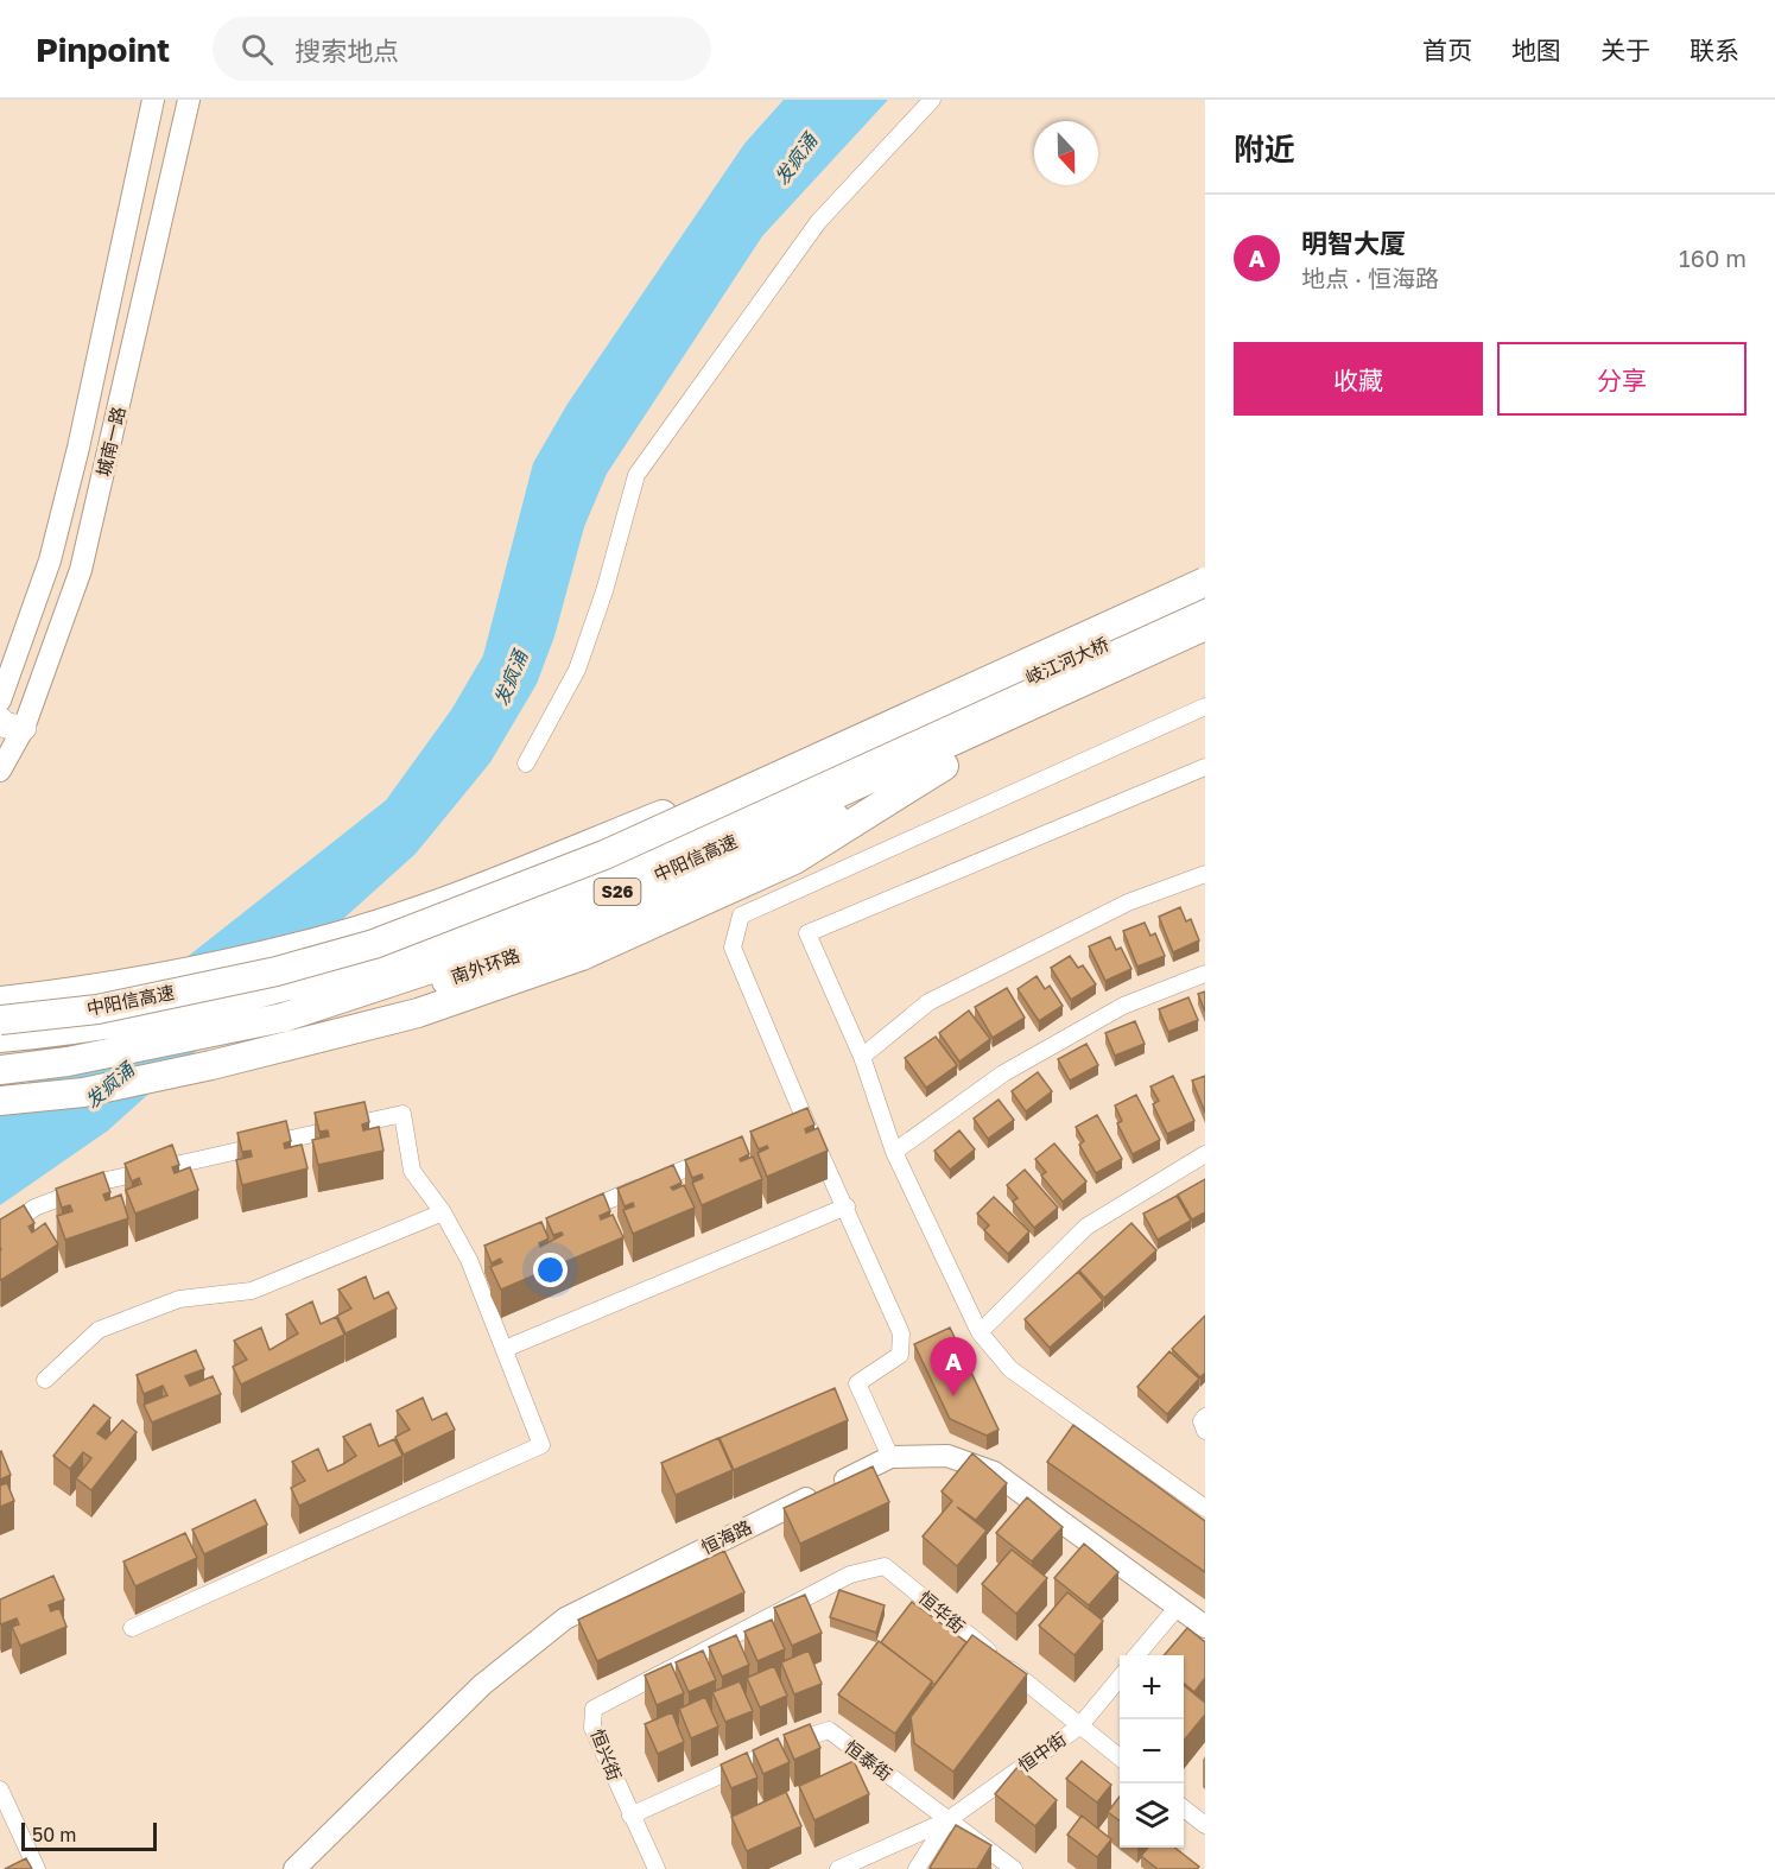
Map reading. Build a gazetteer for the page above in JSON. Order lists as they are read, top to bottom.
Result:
{
  "streets": {
    "highway": [
      "岐江河大桥",
      "中阳信高速",
      "S26",
      "南外环路"
    ],
    "main road": ["城南一路", "恒海路"],
    "street": [
      "恒华街",
      "恒中街",
      "恒兴街",
      "恒泰街"
    ]
  },
  "crossings": [
    ["恒华街", "恒中街"],
    ["恒华街", "恒兴街"],
    ["恒中街", "恒泰街"],
    ["恒兴街", "恒泰街"]
  ],
  "water": ["发疯涌"],
  "scale_bar": "50 m",
  "north": "bottom",
  "page": {
    "header": "Pinpoint",
    "search": "搜索地点",
    "nav": [
      "首页",
      "地图",
      "关于",
      "联系"
    ],
    "heading": "附近",
    "list": [
      {
        "mark": "A",
        "name": "明智大厦",
        "note": "地点 · 恒海路",
        "value": "160 m"
      }
    ],
    "buttons": ["收藏", "分享"],
    "pins": "A",
    "map_buttons": ["+", "−"],
    "scale": "50 m"
  }
}
